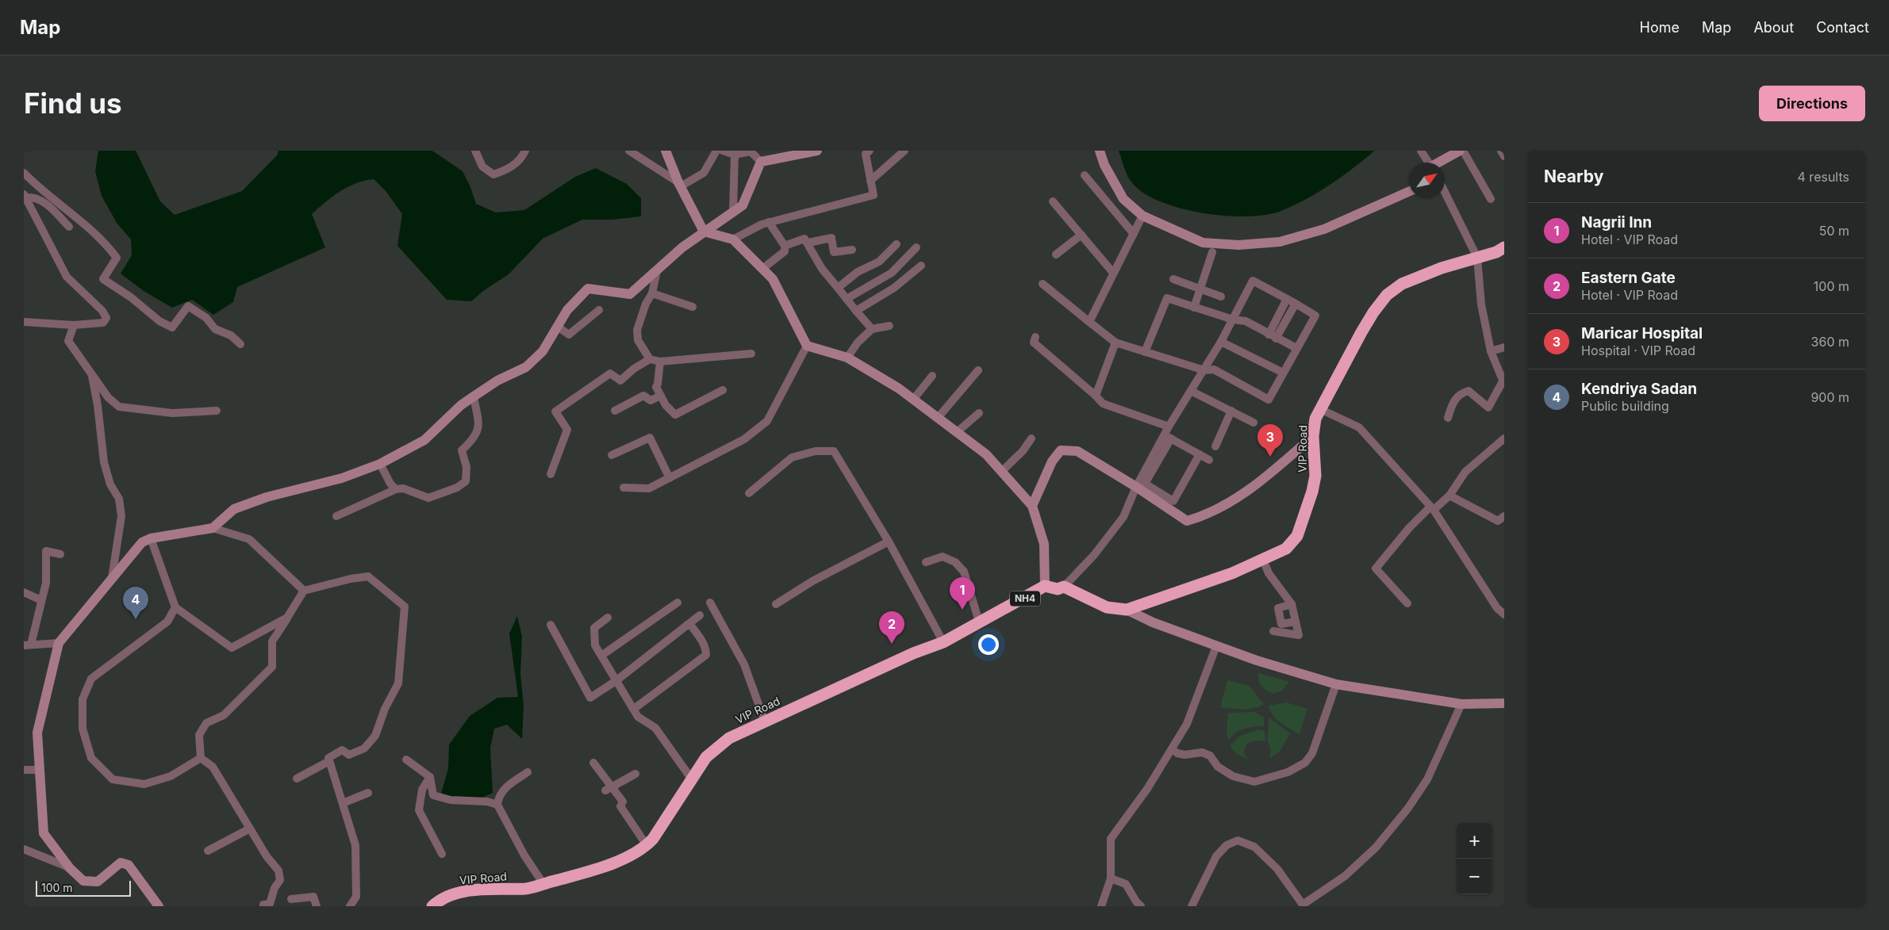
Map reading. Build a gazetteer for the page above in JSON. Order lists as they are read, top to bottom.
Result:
{
  "streets": {
    "highway": ["VIP Road", "NH4"]
  },
  "scale_bar": "100 m",
  "north": "top right",
  "page": {
    "header": "Map",
    "nav": [
      "Home",
      "Map",
      "About",
      "Contact"
    ],
    "buttons": "Directions",
    "title": "Find us",
    "heading": ["Nearby", "4 results"],
    "list": [
      {
        "mark": "1",
        "name": "Nagrii Inn",
        "note": "Hotel · VIP Road",
        "value": "50 m"
      },
      {
        "mark": "2",
        "name": "Eastern Gate",
        "note": "Hotel · VIP Road",
        "value": "100 m"
      },
      {
        "mark": "3",
        "name": "Maricar Hospital",
        "note": "Hospital · VIP Road",
        "value": "360 m"
      },
      {
        "mark": "4",
        "name": "Kendriya Sadan",
        "note": "Public building",
        "value": "900 m"
      }
    ],
    "pins": [
      "3",
      "1",
      "4",
      "2"
    ],
    "map_buttons": ["+", "−"],
    "scale": "100 m"
  }
}
